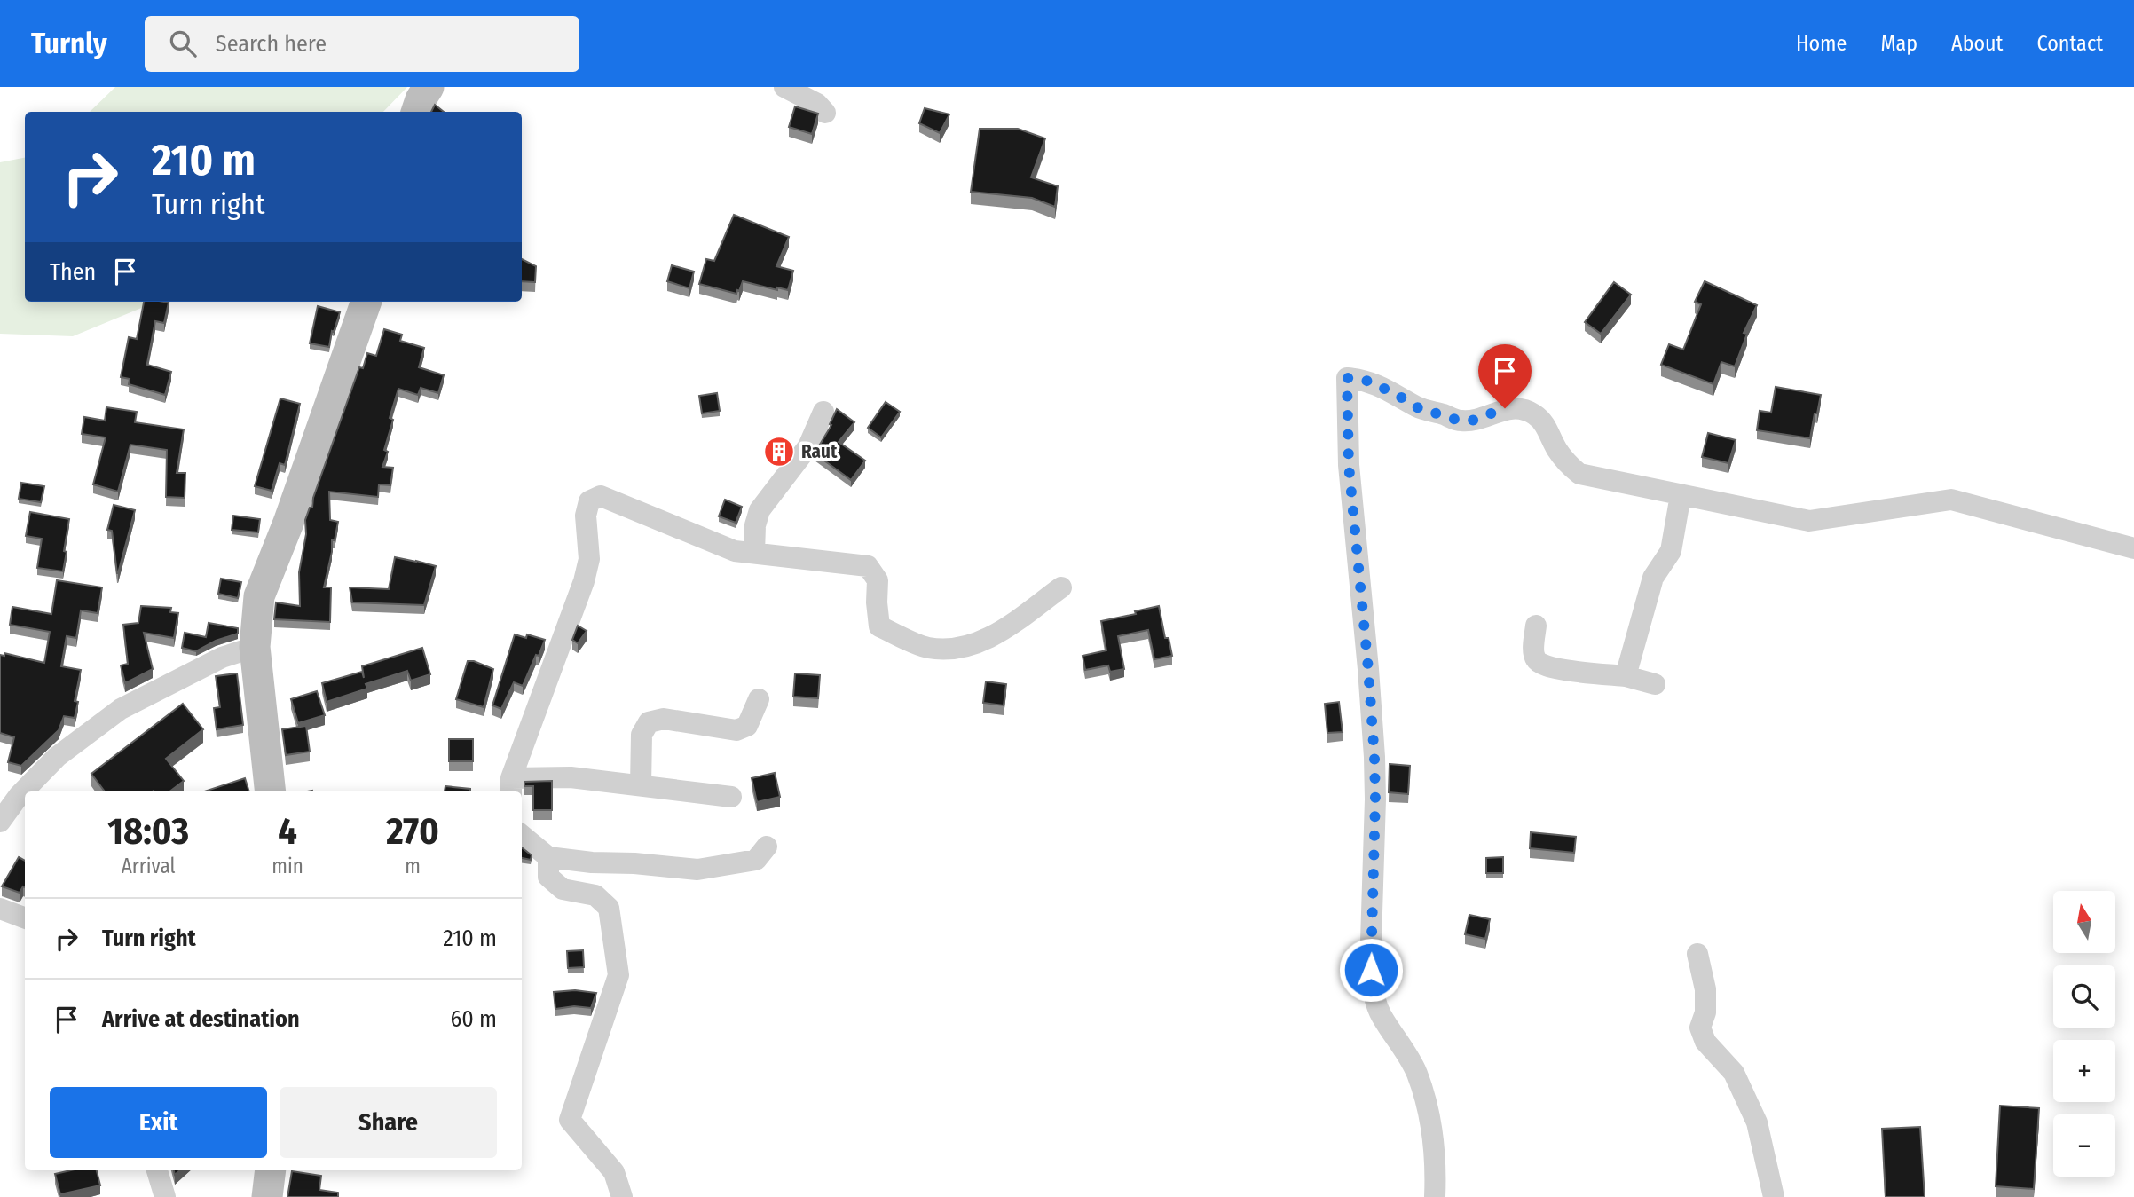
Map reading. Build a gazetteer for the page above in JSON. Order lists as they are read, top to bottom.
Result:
{
  "places": {
    "building": ["Raut"]
  },
  "north": "top",
  "page": {
    "header": "Turnly",
    "search": "Search here",
    "nav": [
      "Home",
      "Map",
      "About",
      "Contact"
    ],
    "turn": ["210 m", "Turn right"],
    "then": "Then",
    "eta": [
      "18:03",
      "Arrival",
      "4",
      "min",
      "270",
      "m"
    ],
    "map_buttons": ["+", "−"],
    "list": [
      {
        "name": "Turn right",
        "value": "210 m"
      },
      {
        "name": "Arrive at destination",
        "value": "60 m"
      }
    ],
    "buttons": ["Exit", "Share"]
  }
}
